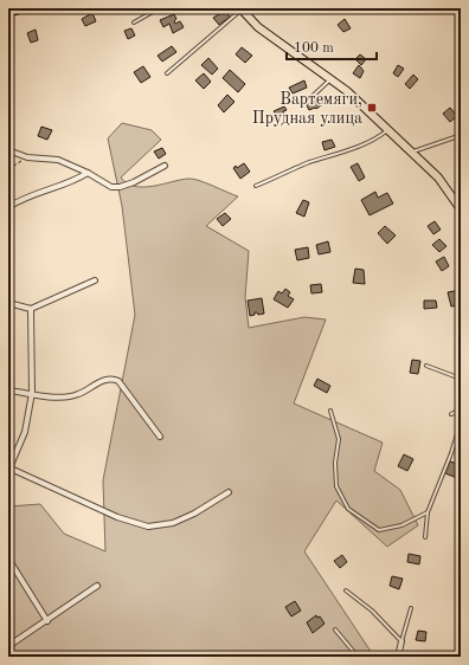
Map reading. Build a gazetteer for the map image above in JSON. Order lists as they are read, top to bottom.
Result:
{
  "places": {
    "transit": ["Вартемяги, Прудная улица"]
  },
  "scale_bar": "100 m"
}
